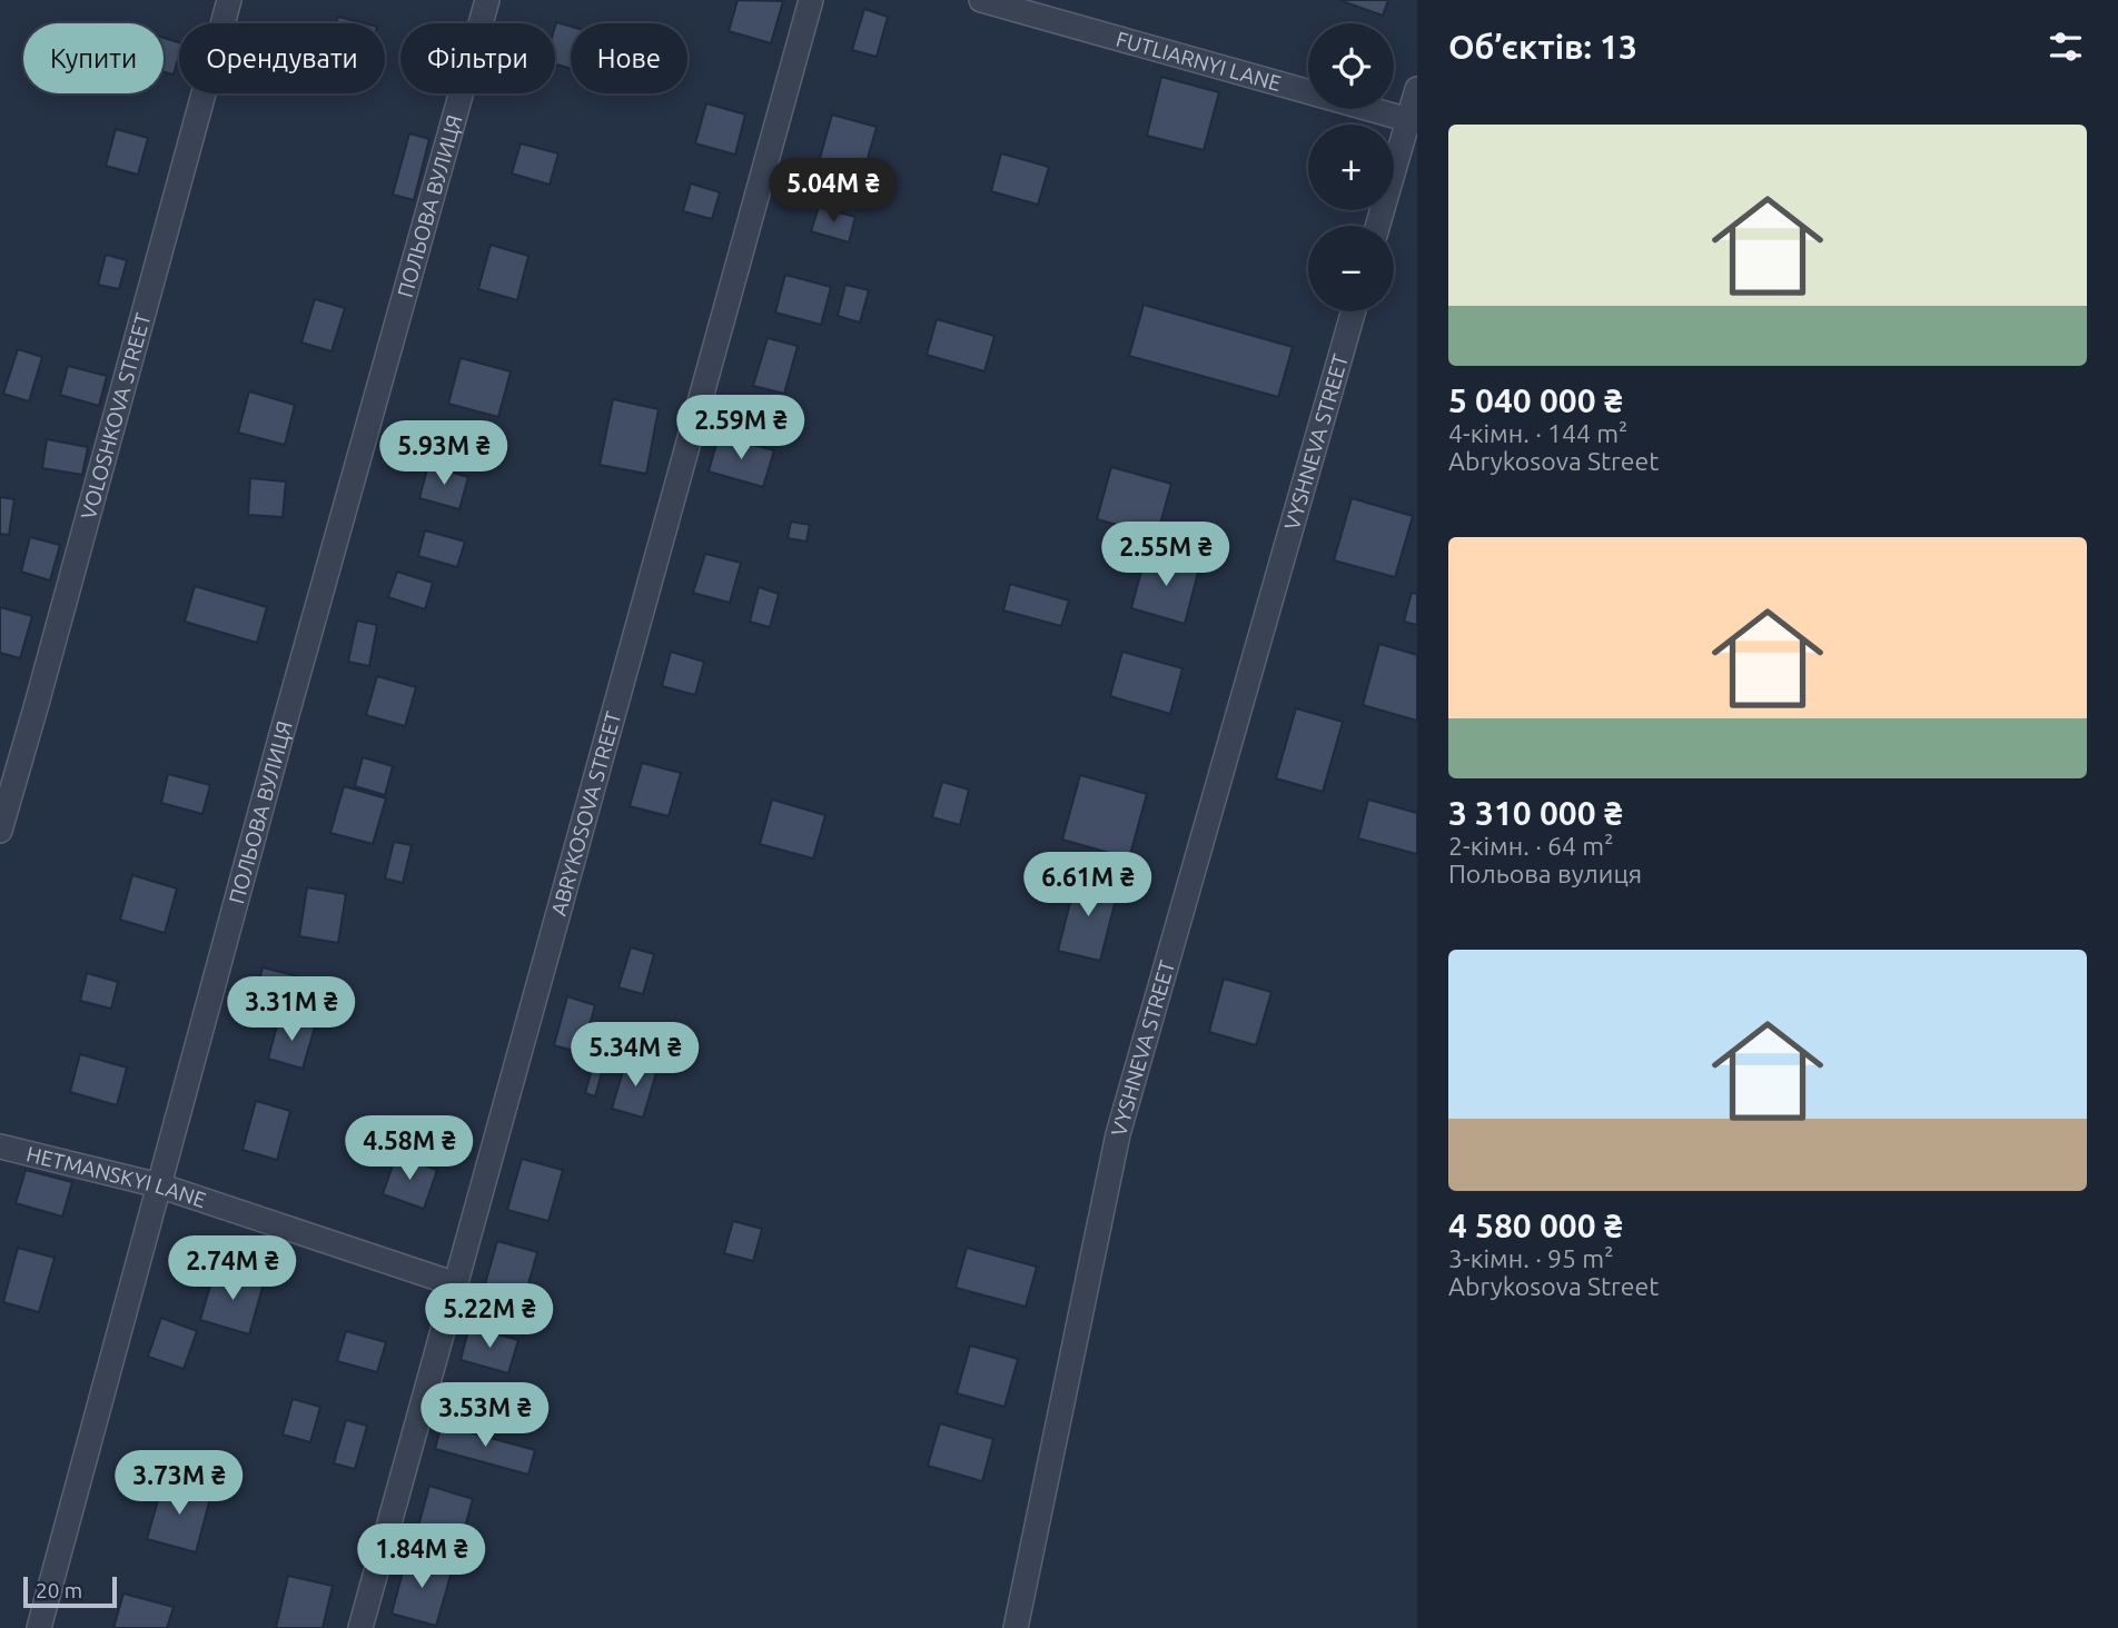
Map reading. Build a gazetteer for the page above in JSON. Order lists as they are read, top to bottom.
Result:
{
  "streets": {
    "street": [
      "FUTLIARNYI LANE",
      "ПОЛЬОВА ВУЛИЦЯ",
      "VOLOSHKOVA STREET",
      "VYSHNEVA STREET",
      "ABRYKOSOVA STREET",
      "HETMANSKYI LANE"
    ]
  },
  "crossings": [
    ["ПОЛЬОВА ВУЛИЦЯ", "HETMANSKYI LANE"],
    ["ABRYKOSOVA STREET", "HETMANSKYI LANE"]
  ],
  "scale_bar": "20 m",
  "page": {
    "heading": "Об’єктів: 13",
    "map_buttons": ["+", "−"],
    "chip": [
      "Купити",
      "Орендувати",
      "Фільтри",
      "Нове"
    ],
    "list": [
      {
        "name": "5 040 000 ₴",
        "note": "4-кімн. · 144 m² · Abrykosova Street"
      },
      {
        "name": "3 310 000 ₴",
        "note": "2-кімн. · 64 m² · Польова вулиця"
      },
      {
        "name": "4 580 000 ₴",
        "note": "3-кімн. · 95 m² · Abrykosova Street"
      }
    ],
    "price": [
      "5.04M ₴",
      "2.59M ₴",
      "5.93M ₴",
      "2.55M ₴",
      "6.61M ₴",
      "3.31M ₴",
      "5.34M ₴",
      "4.58M ₴",
      "2.74M ₴",
      "5.22M ₴",
      "3.53M ₴",
      "3.73M ₴",
      "1.84M ₴"
    ],
    "scale": "20 m"
  }
}
